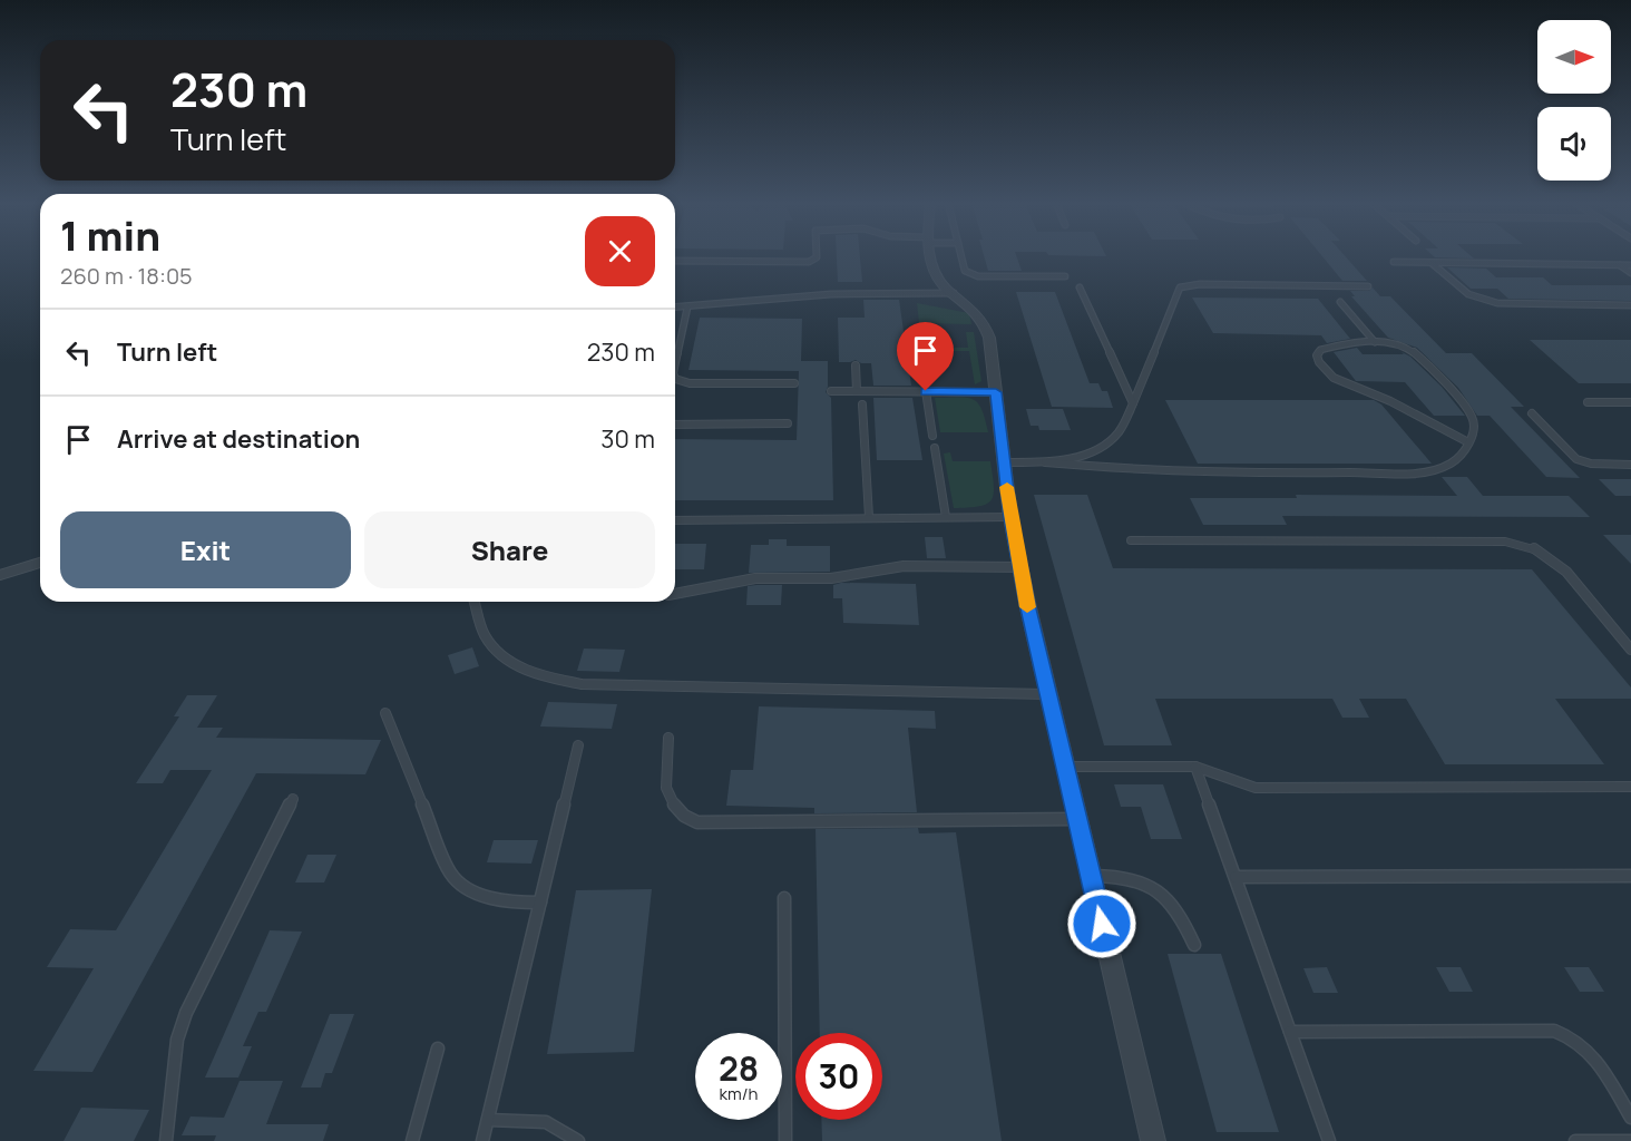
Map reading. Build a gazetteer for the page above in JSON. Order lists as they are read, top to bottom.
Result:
{
  "north": "right",
  "page": {
    "turn": ["230 m", "Turn left"],
    "heading": ["1 min", "260 m · 18:05"],
    "list": [
      {
        "name": "Turn left",
        "value": "230 m"
      },
      {
        "name": "Arrive at destination",
        "value": "30 m"
      }
    ],
    "buttons": ["Exit", "Share"],
    "speed": "28 km/h",
    "limit": "30"
  }
}
